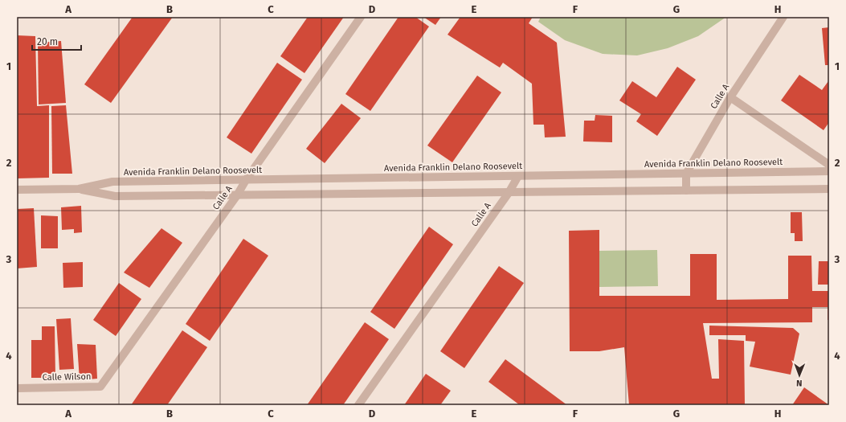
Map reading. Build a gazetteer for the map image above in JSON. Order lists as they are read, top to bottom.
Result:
{
  "streets": {
    "street": ["Calle A", "Avenida Franklin Delano Roosevelt", "Calle Wilson"]
  },
  "crossings": [
    ["Calle A", "Avenida Franklin Delano Roosevelt"],
    ["Calle A", "Calle Wilson"]
  ],
  "scale_bar": "20 m",
  "north": "bottom",
  "grid": {
    "columns": [
      "A",
      "B",
      "C",
      "D",
      "E",
      "F",
      "G",
      "H"
    ],
    "rows": [
      "1",
      "2",
      "3",
      "4"
    ]
  }
}
